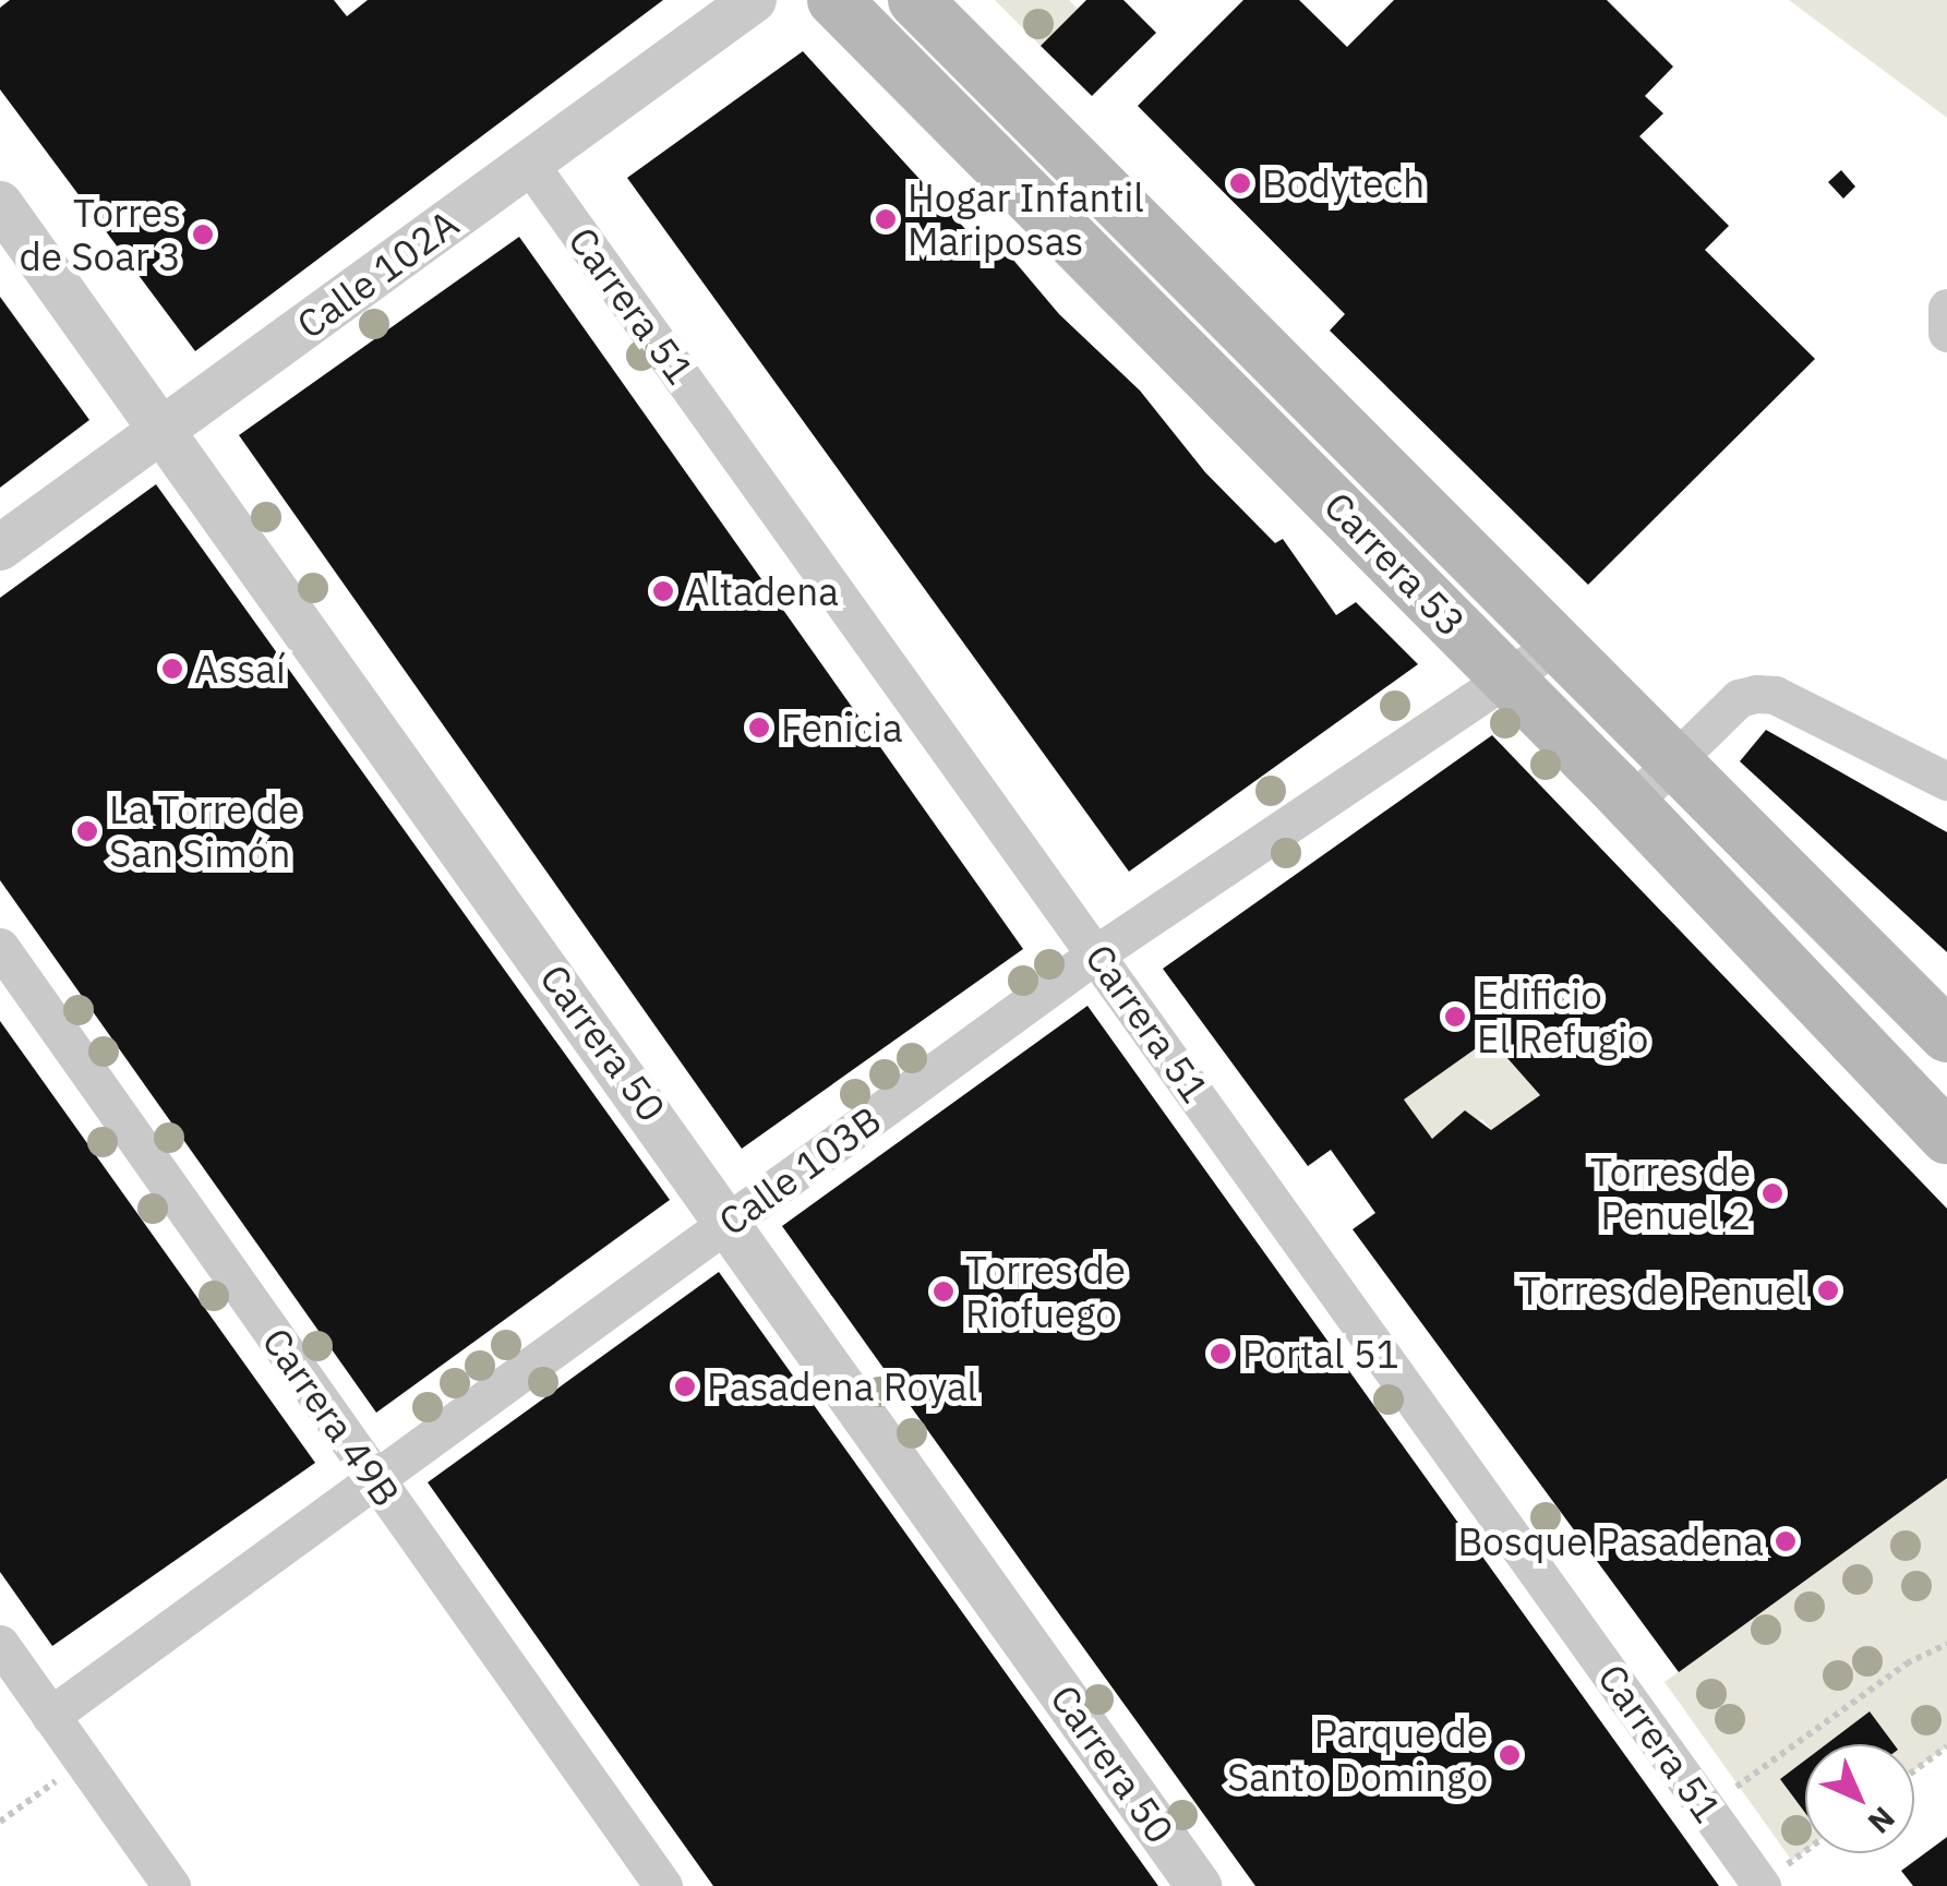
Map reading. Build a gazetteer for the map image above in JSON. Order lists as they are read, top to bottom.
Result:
{
  "streets": {
    "main road": ["Carrera 53"],
    "street": [
      "Calle 102A",
      "Carrera 51",
      "Carrera 50",
      "Calle 103B",
      "Carrera 49B"
    ]
  },
  "crossings": [
    ["Calle 102A", "Carrera 51"],
    ["Calle 102A", "Carrera 50"],
    ["Carrera 51", "Calle 103B"],
    ["Carrera 53", "Calle 103B"],
    ["Carrera 50", "Calle 103B"],
    ["Calle 103B", "Carrera 49B"]
  ],
  "places": [
    "Bodytech",
    "Hogar Infantil Mariposas",
    "Torres de Soar 3",
    "Altadena",
    "Assaí",
    "Fenicia",
    "La Torre de San Simón",
    "Edificio El Refugio",
    "Torres de Penuel 2",
    "Torres de Penuel",
    "Torres de Riofuego",
    "Portal 51",
    "Pasadena Royal",
    "Bosque Pasadena",
    "Parque de Santo Domingo"
  ],
  "north": "bottom right"
}
